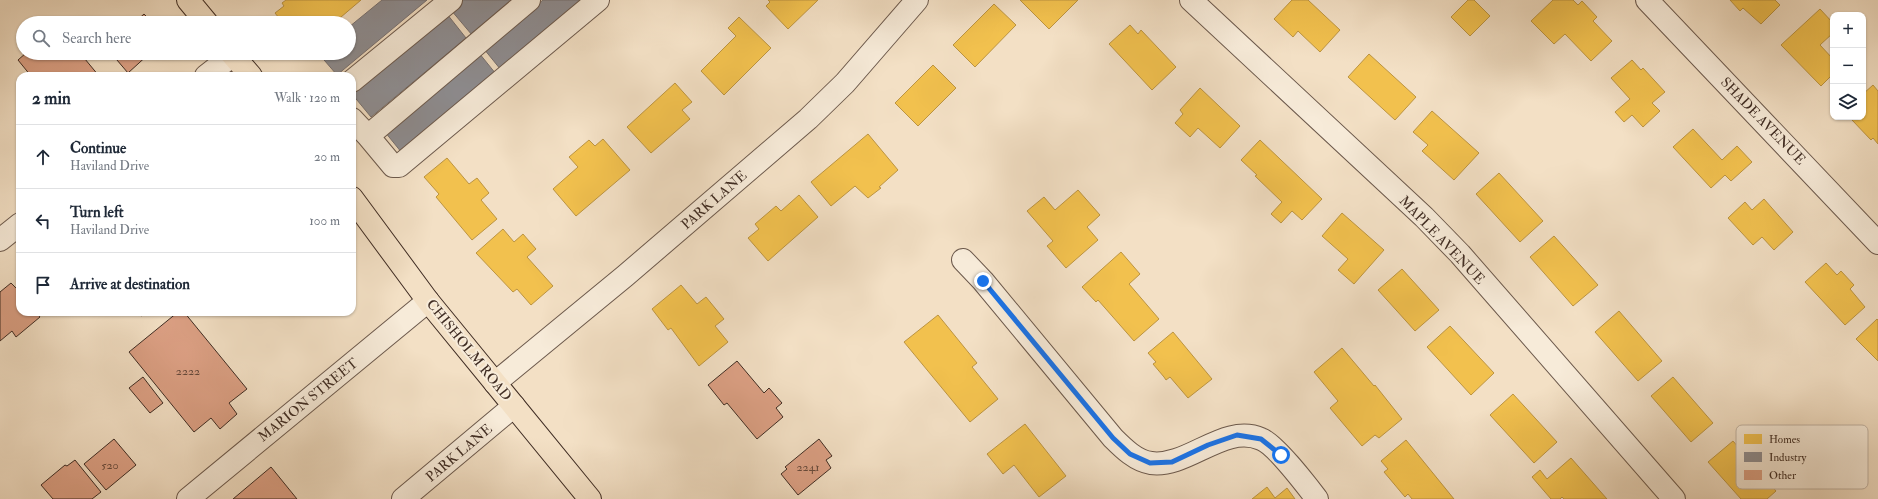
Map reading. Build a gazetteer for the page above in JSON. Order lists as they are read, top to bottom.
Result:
{
  "streets": {
    "main road": ["CHISHOLM ROAD"],
    "street": [
      "SHADE AVENUE",
      "PARK LANE",
      "MAPLE AVENUE",
      "MARION STREET"
    ]
  },
  "crossings": [
    ["PARK LANE", "CHISHOLM ROAD"],
    ["CHISHOLM ROAD", "MARION STREET"]
  ],
  "house_numbers": ["2222", "520", "2241"],
  "legend": ["Homes", "Industry", "Other"],
  "page": {
    "map_buttons": ["+", "−"],
    "search": "Search here",
    "heading": ["2 min", "Walk · 120 m"],
    "list": [
      ["Continue", "Haviland Drive", "20 m"],
      ["Turn left", "Haviland Drive", "100 m"],
      "Arrive at destination"
    ]
  }
}
